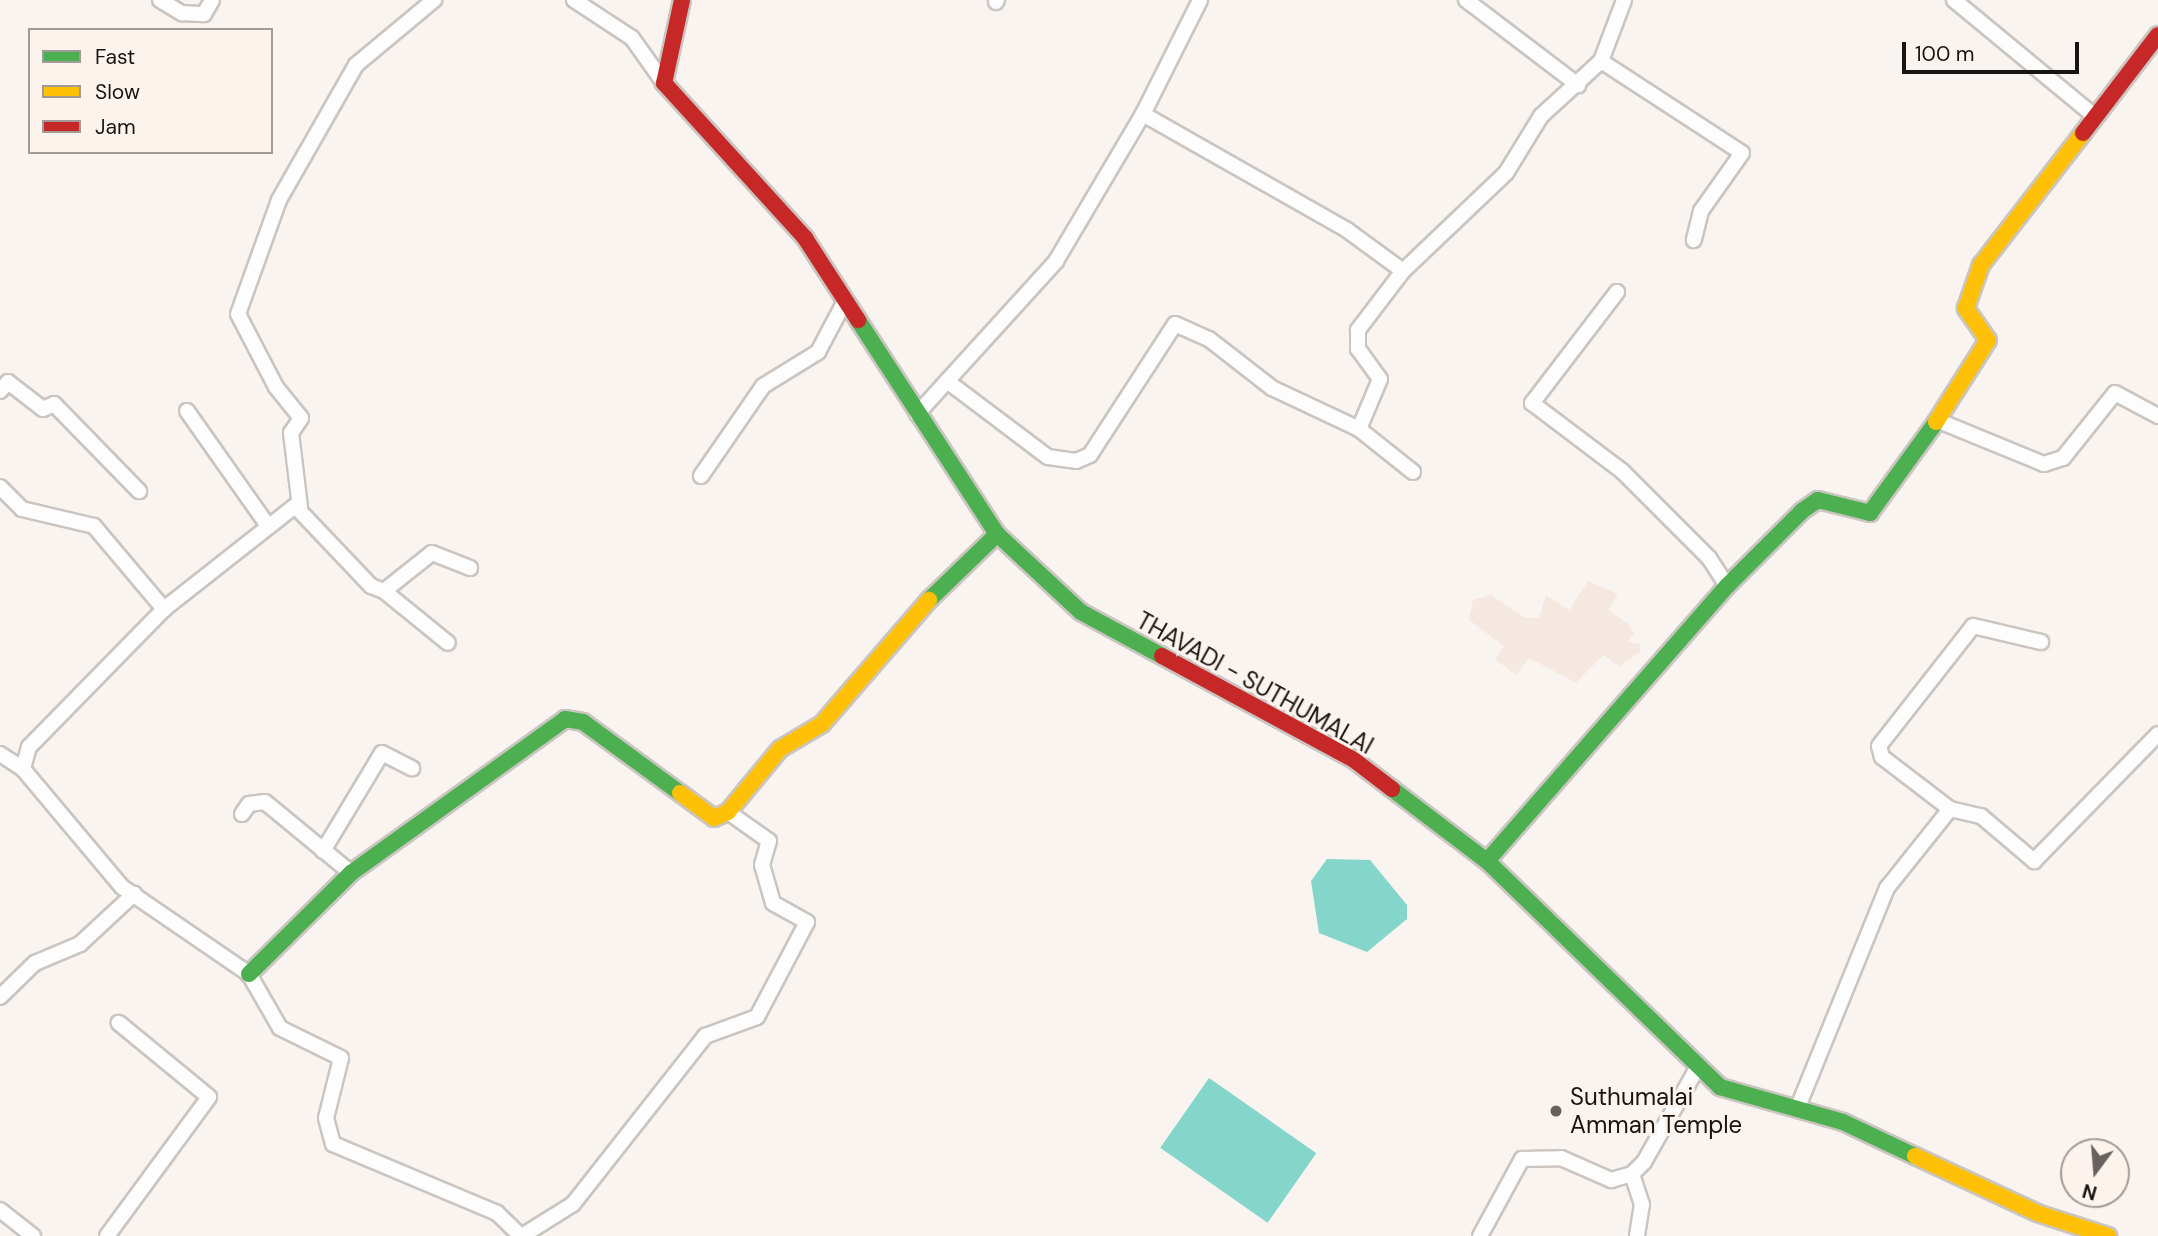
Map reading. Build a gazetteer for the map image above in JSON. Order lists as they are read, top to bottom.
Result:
{
  "streets": {
    "street": ["THAVADI - SUTHUMALAI"]
  },
  "places": ["Suthumalai Amman Temple"],
  "legend": ["Fast", "Slow", "Jam"],
  "scale_bar": "100 m",
  "north": "bottom"
}
